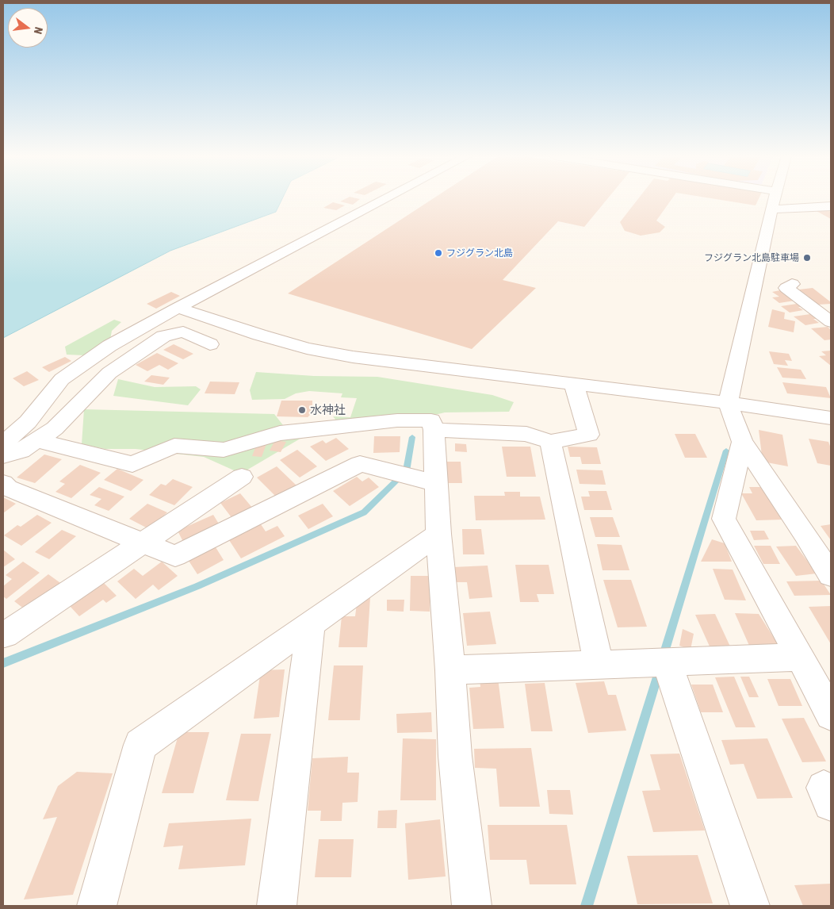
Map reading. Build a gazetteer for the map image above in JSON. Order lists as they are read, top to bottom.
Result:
{
  "places": ["フジグラン北島", "フジグラン北島駐車場", "水神社"],
  "north": "right"
}
